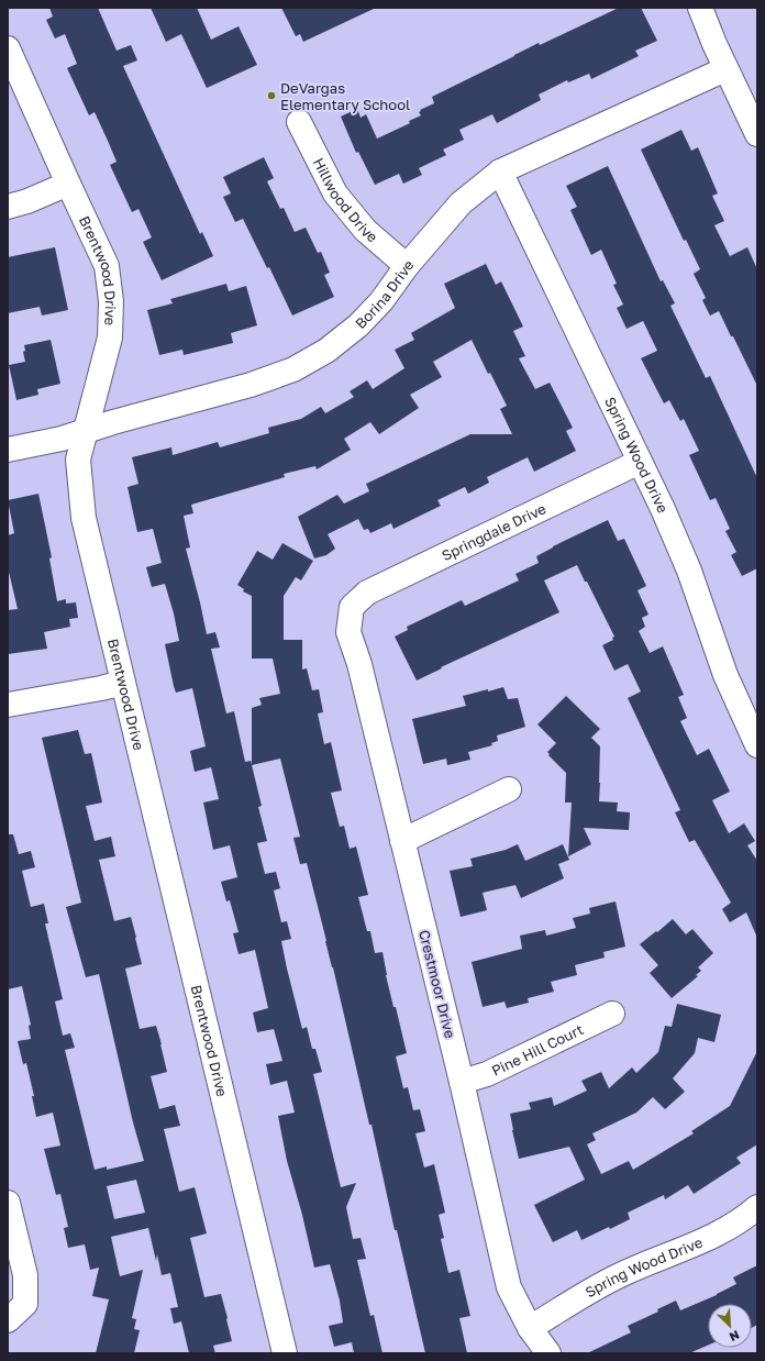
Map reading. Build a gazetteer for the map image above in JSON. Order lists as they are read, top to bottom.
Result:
{
  "streets": {
    "street": [
      "Hillwood Drive",
      "Brentwood Drive",
      "Borina Drive",
      "Spring Wood Drive",
      "Springdale Drive",
      "Crestmoor Drive",
      "Pine Hill Court"
    ]
  },
  "crossings": [
    ["Hillwood Drive", "Borina Drive"],
    ["Brentwood Drive", "Borina Drive"],
    ["Borina Drive", "Spring Wood Drive"],
    ["Spring Wood Drive", "Springdale Drive"],
    ["Spring Wood Drive", "Crestmoor Drive"],
    ["Springdale Drive", "Crestmoor Drive"],
    ["Crestmoor Drive", "Pine Hill Court"]
  ],
  "places": ["DeVargas Elementary School"],
  "north": "bottom right"
}
